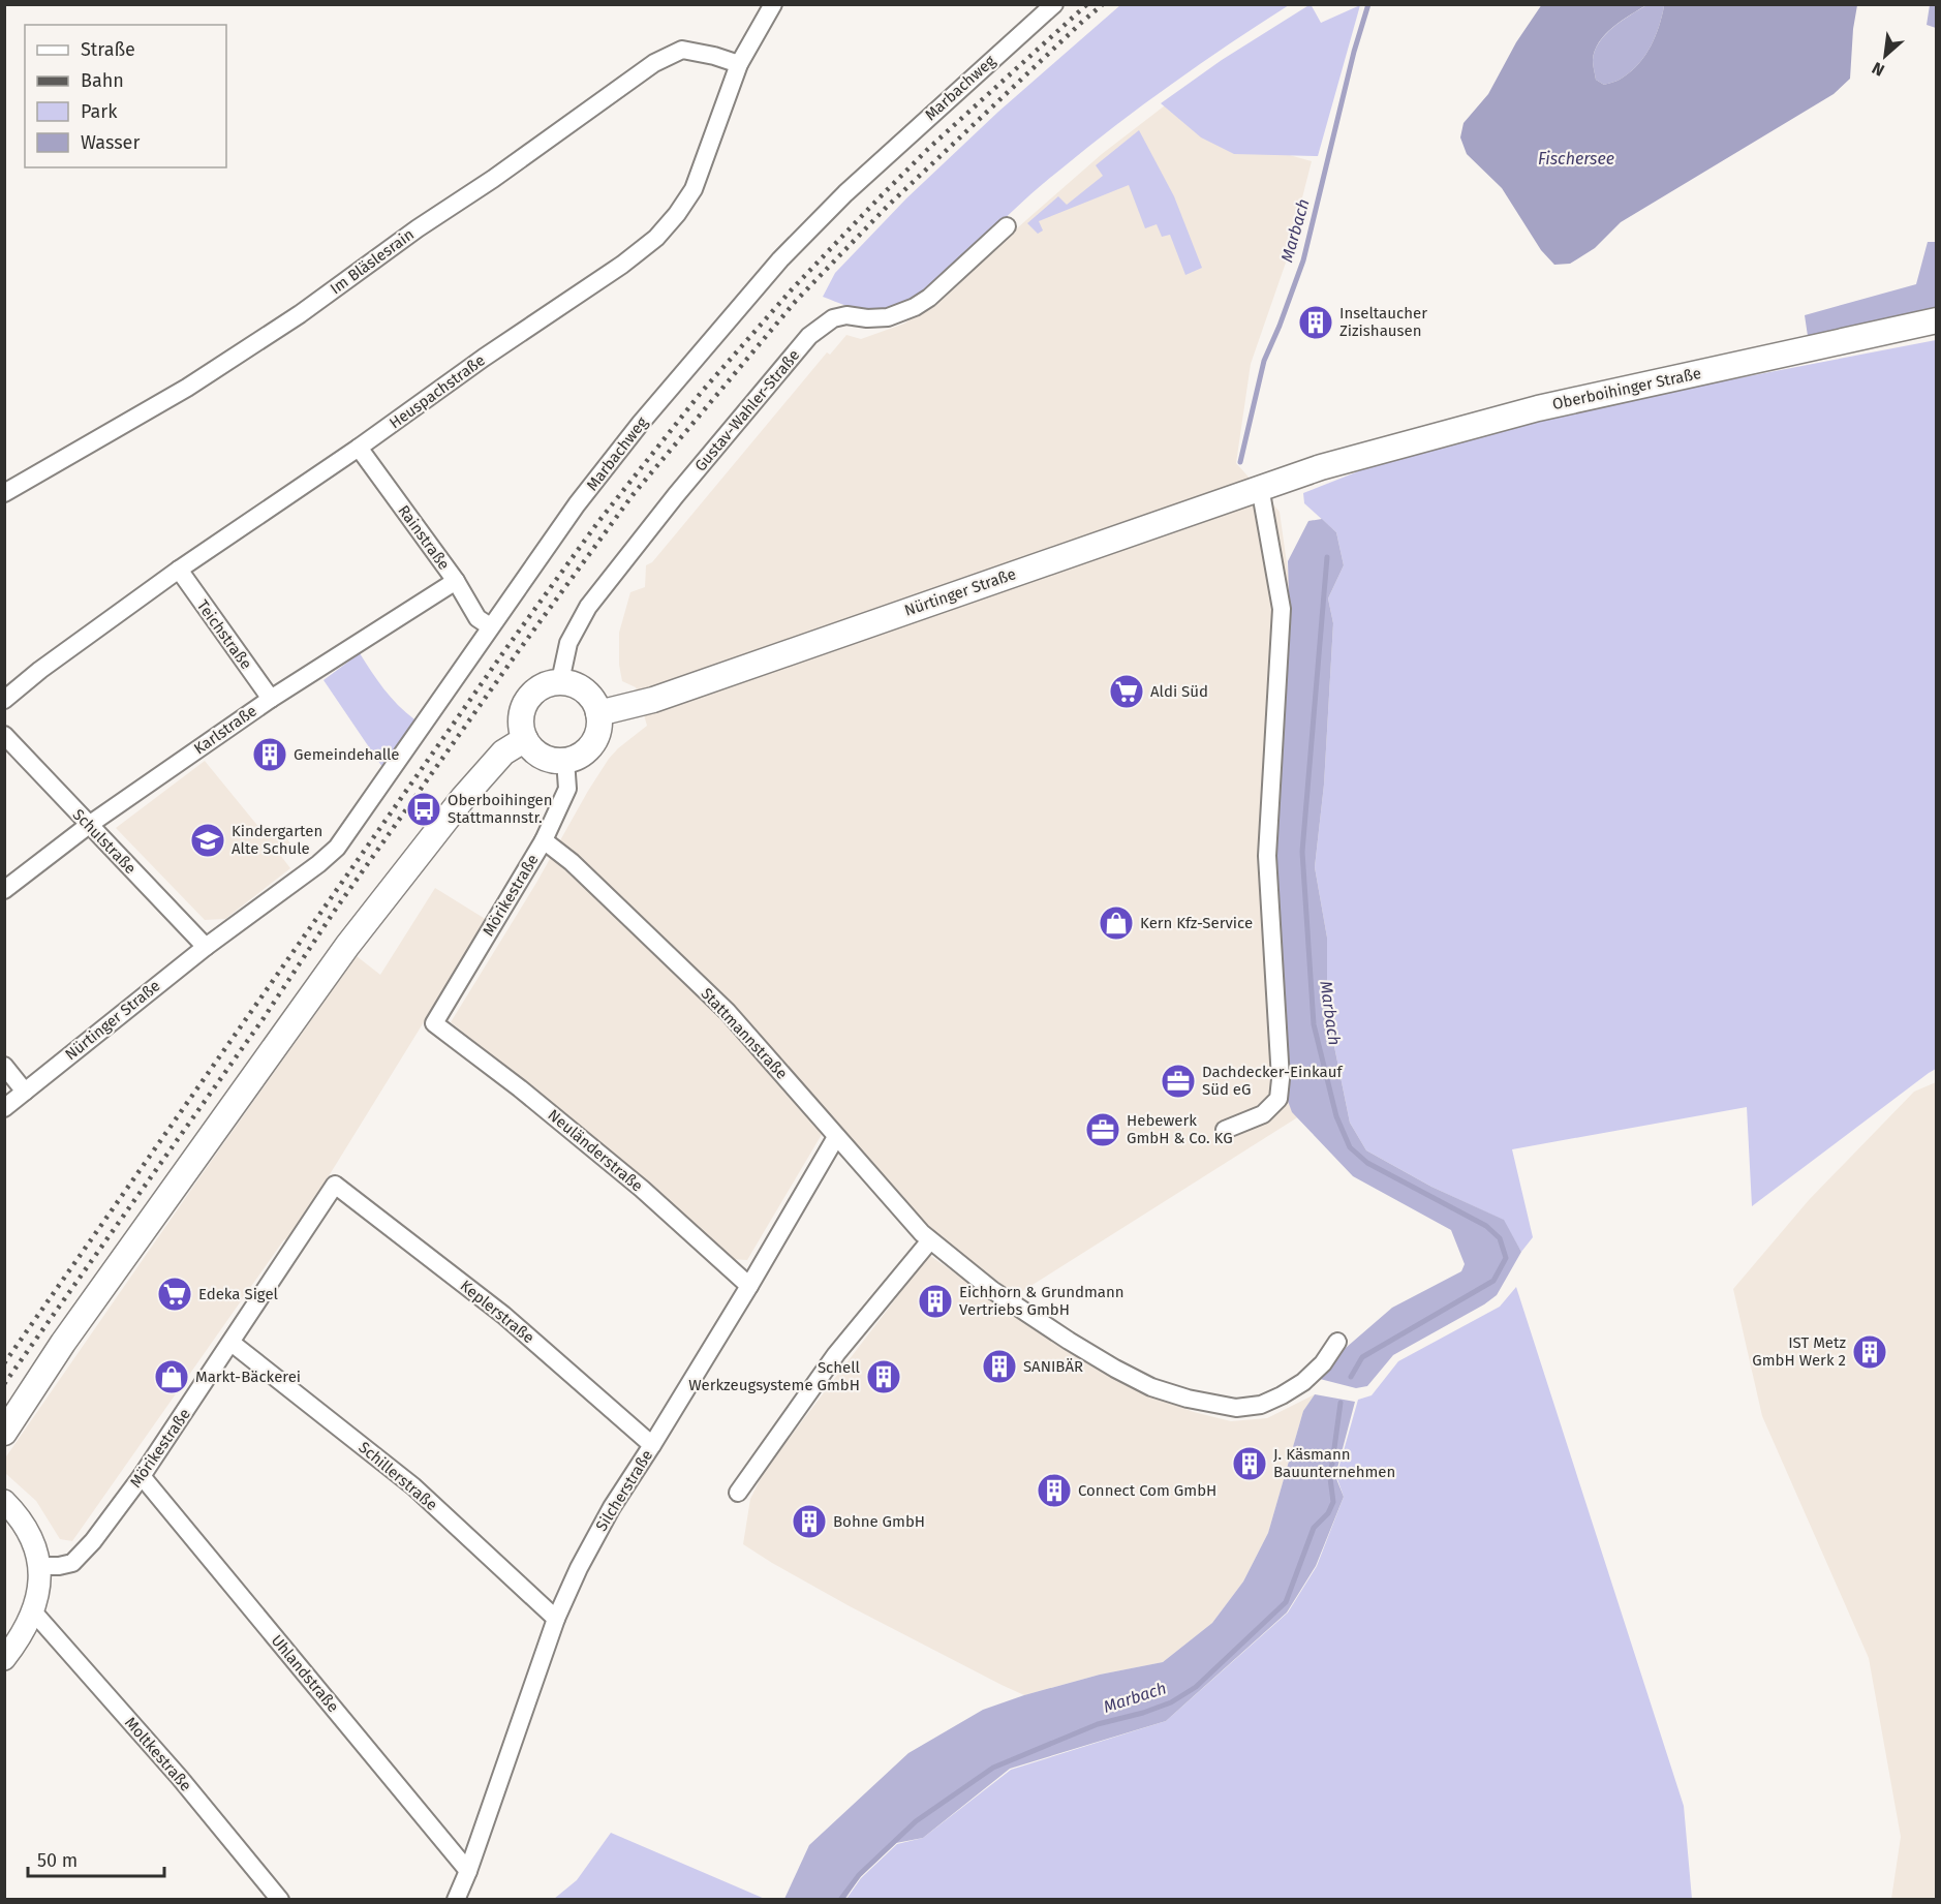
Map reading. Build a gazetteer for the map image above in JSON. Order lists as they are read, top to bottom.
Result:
{
  "streets": {
    "main road": ["Oberboihinger Straße", "Nürtinger Straße"],
    "street": [
      "Marbachweg",
      "Im Bläslesrain",
      "Heuspachstraße",
      "Gustav-Wahler-Straße",
      "Rainstraße",
      "Teichstraße",
      "Karlstraße",
      "Schulstraße",
      "Mörikestraße",
      "Stattmannstraße",
      "Neuländerstraße",
      "Keplerstraße",
      "Schillerstraße",
      "Silcherstraße",
      "Uhlandstraße",
      "Moltkestraße"
    ]
  },
  "crossings": [
    ["Marbachweg", "Rainstraße"],
    ["Marbachweg", "Nürtinger Straße"],
    ["Im Bläslesrain", "Heuspachstraße"],
    ["Oberboihinger Straße", "Nürtinger Straße"],
    ["Heuspachstraße", "Rainstraße"],
    ["Heuspachstraße", "Teichstraße"],
    ["Gustav-Wahler-Straße", "Nürtinger Straße"],
    ["Gustav-Wahler-Straße", "Mörikestraße"],
    ["Rainstraße", "Karlstraße"],
    ["Nürtinger Straße", "Schulstraße"],
    ["Nürtinger Straße", "Mörikestraße"],
    ["Teichstraße", "Karlstraße"],
    ["Karlstraße", "Schulstraße"],
    ["Mörikestraße", "Stattmannstraße"],
    ["Mörikestraße", "Neuländerstraße"],
    ["Mörikestraße", "Keplerstraße"],
    ["Mörikestraße", "Schillerstraße"],
    ["Mörikestraße", "Uhlandstraße"],
    ["Stattmannstraße", "Silcherstraße"],
    ["Neuländerstraße", "Silcherstraße"],
    ["Keplerstraße", "Silcherstraße"],
    ["Schillerstraße", "Silcherstraße"],
    ["Silcherstraße", "Uhlandstraße"]
  ],
  "water": ["Fischersee", "Marbach"],
  "places": {
    "building": [
      "Inseltaucher Zizishausen",
      "Gemeindehalle",
      "Eichhorn & Grundmann Vertriebs GmbH",
      "IST Metz GmbH Werk 2",
      "SANIBÄR",
      "Schell Werkzeugsysteme GmbH",
      "J. Käsmann Bauunternehmen",
      "Connect Com GmbH",
      "Bohne GmbH"
    ],
    "supermarket": ["Aldi Süd", "Edeka Sigel"],
    "bus stop": ["Oberboihingen Stattmannstr."],
    "school or university": ["Kindergarten Alte Schule"],
    "shop": ["Kern Kfz-Service", "Markt-Bäckerei"],
    "office": ["Dachdecker-Einkauf Süd eG", "Hebewerk GmbH & Co. KG"]
  },
  "legend": [
    "Straße",
    "Bahn",
    "Park",
    "Wasser"
  ],
  "scale_bar": "50 m",
  "north": "bottom left"
}
